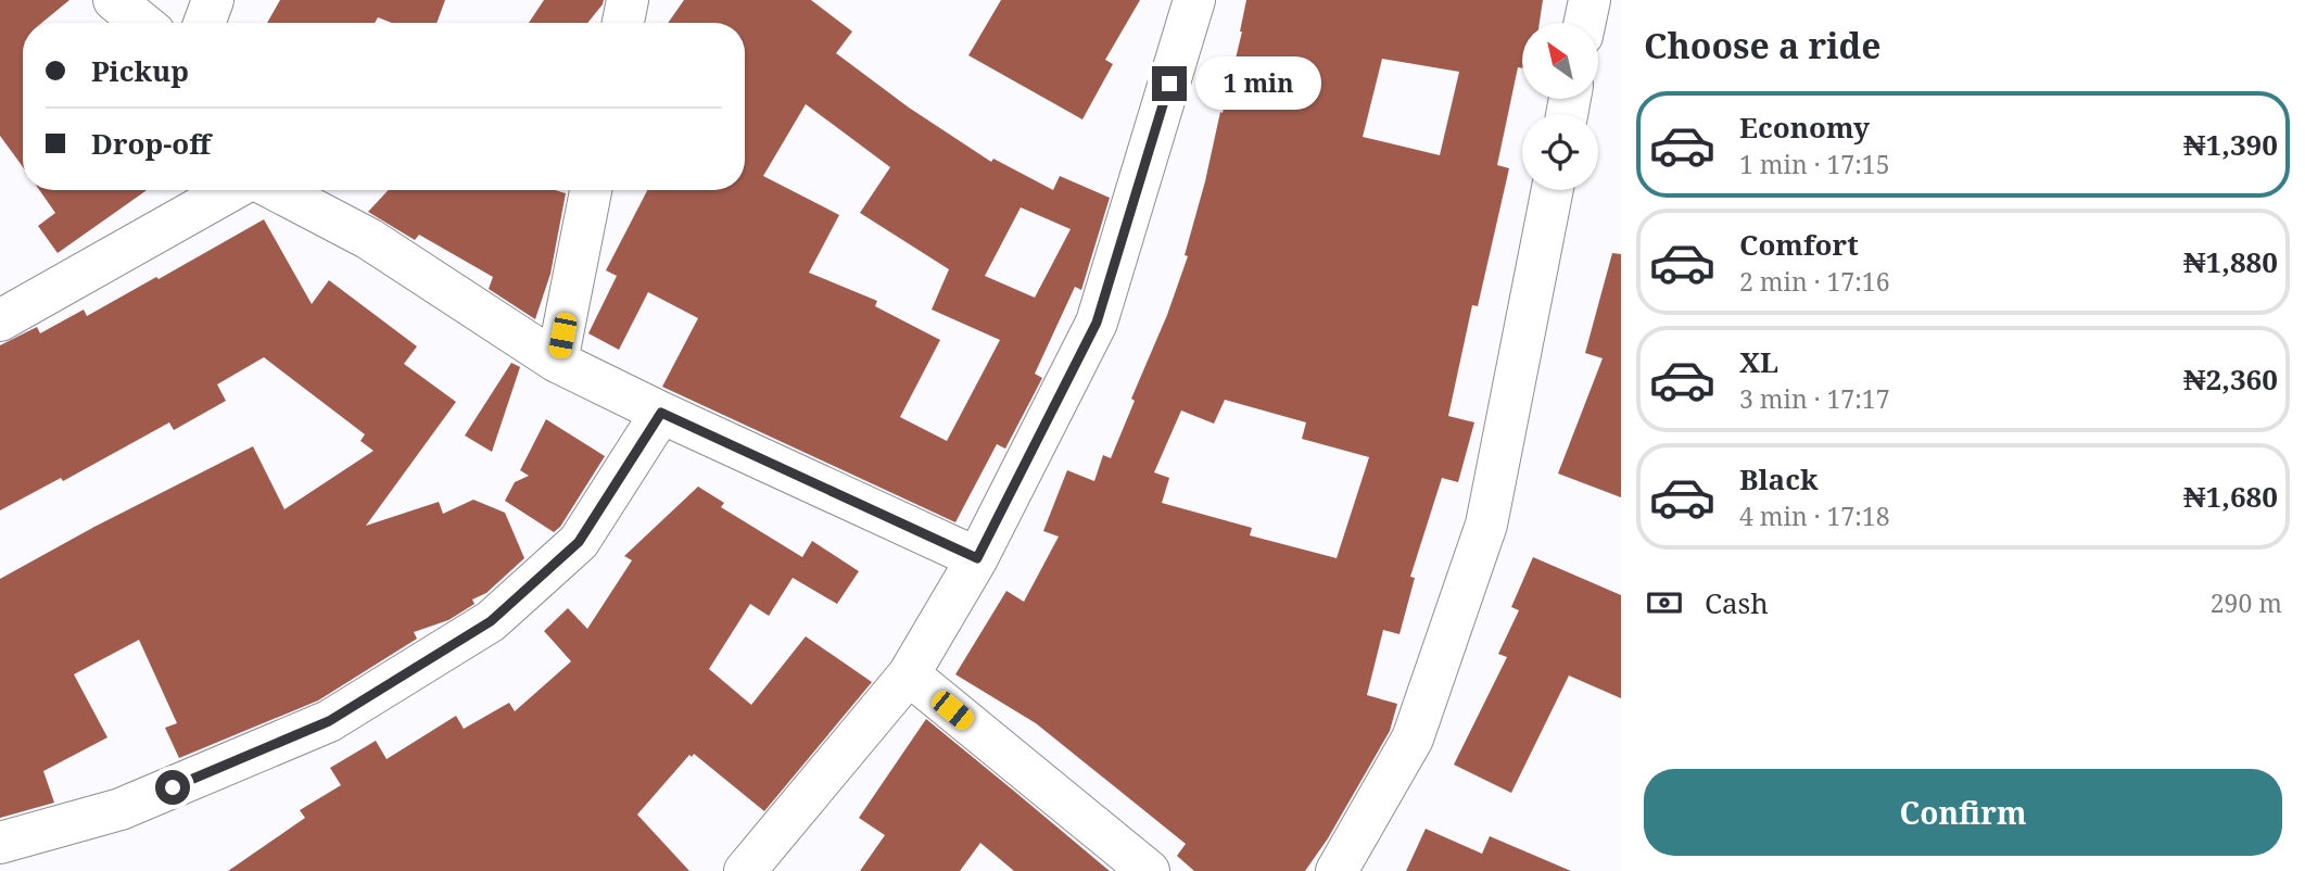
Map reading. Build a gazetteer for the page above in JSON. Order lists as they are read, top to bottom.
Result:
{
  "north": "top left",
  "page": {
    "heading": "Choose a ride",
    "banner": ["Pickup", "Drop-off"],
    "bubble": "1 min",
    "list": [
      {
        "name": "Economy",
        "note": "1 min · 17:15",
        "value": "₦1,390"
      },
      {
        "name": "Comfort",
        "note": "2 min · 17:16",
        "value": "₦1,880"
      },
      {
        "name": "XL",
        "note": "3 min · 17:17",
        "value": "₦2,360"
      },
      {
        "name": "Black",
        "note": "4 min · 17:18",
        "value": "₦1,680"
      }
    ],
    "pay": ["Cash", "290 m"],
    "buttons": "Confirm"
  }
}
